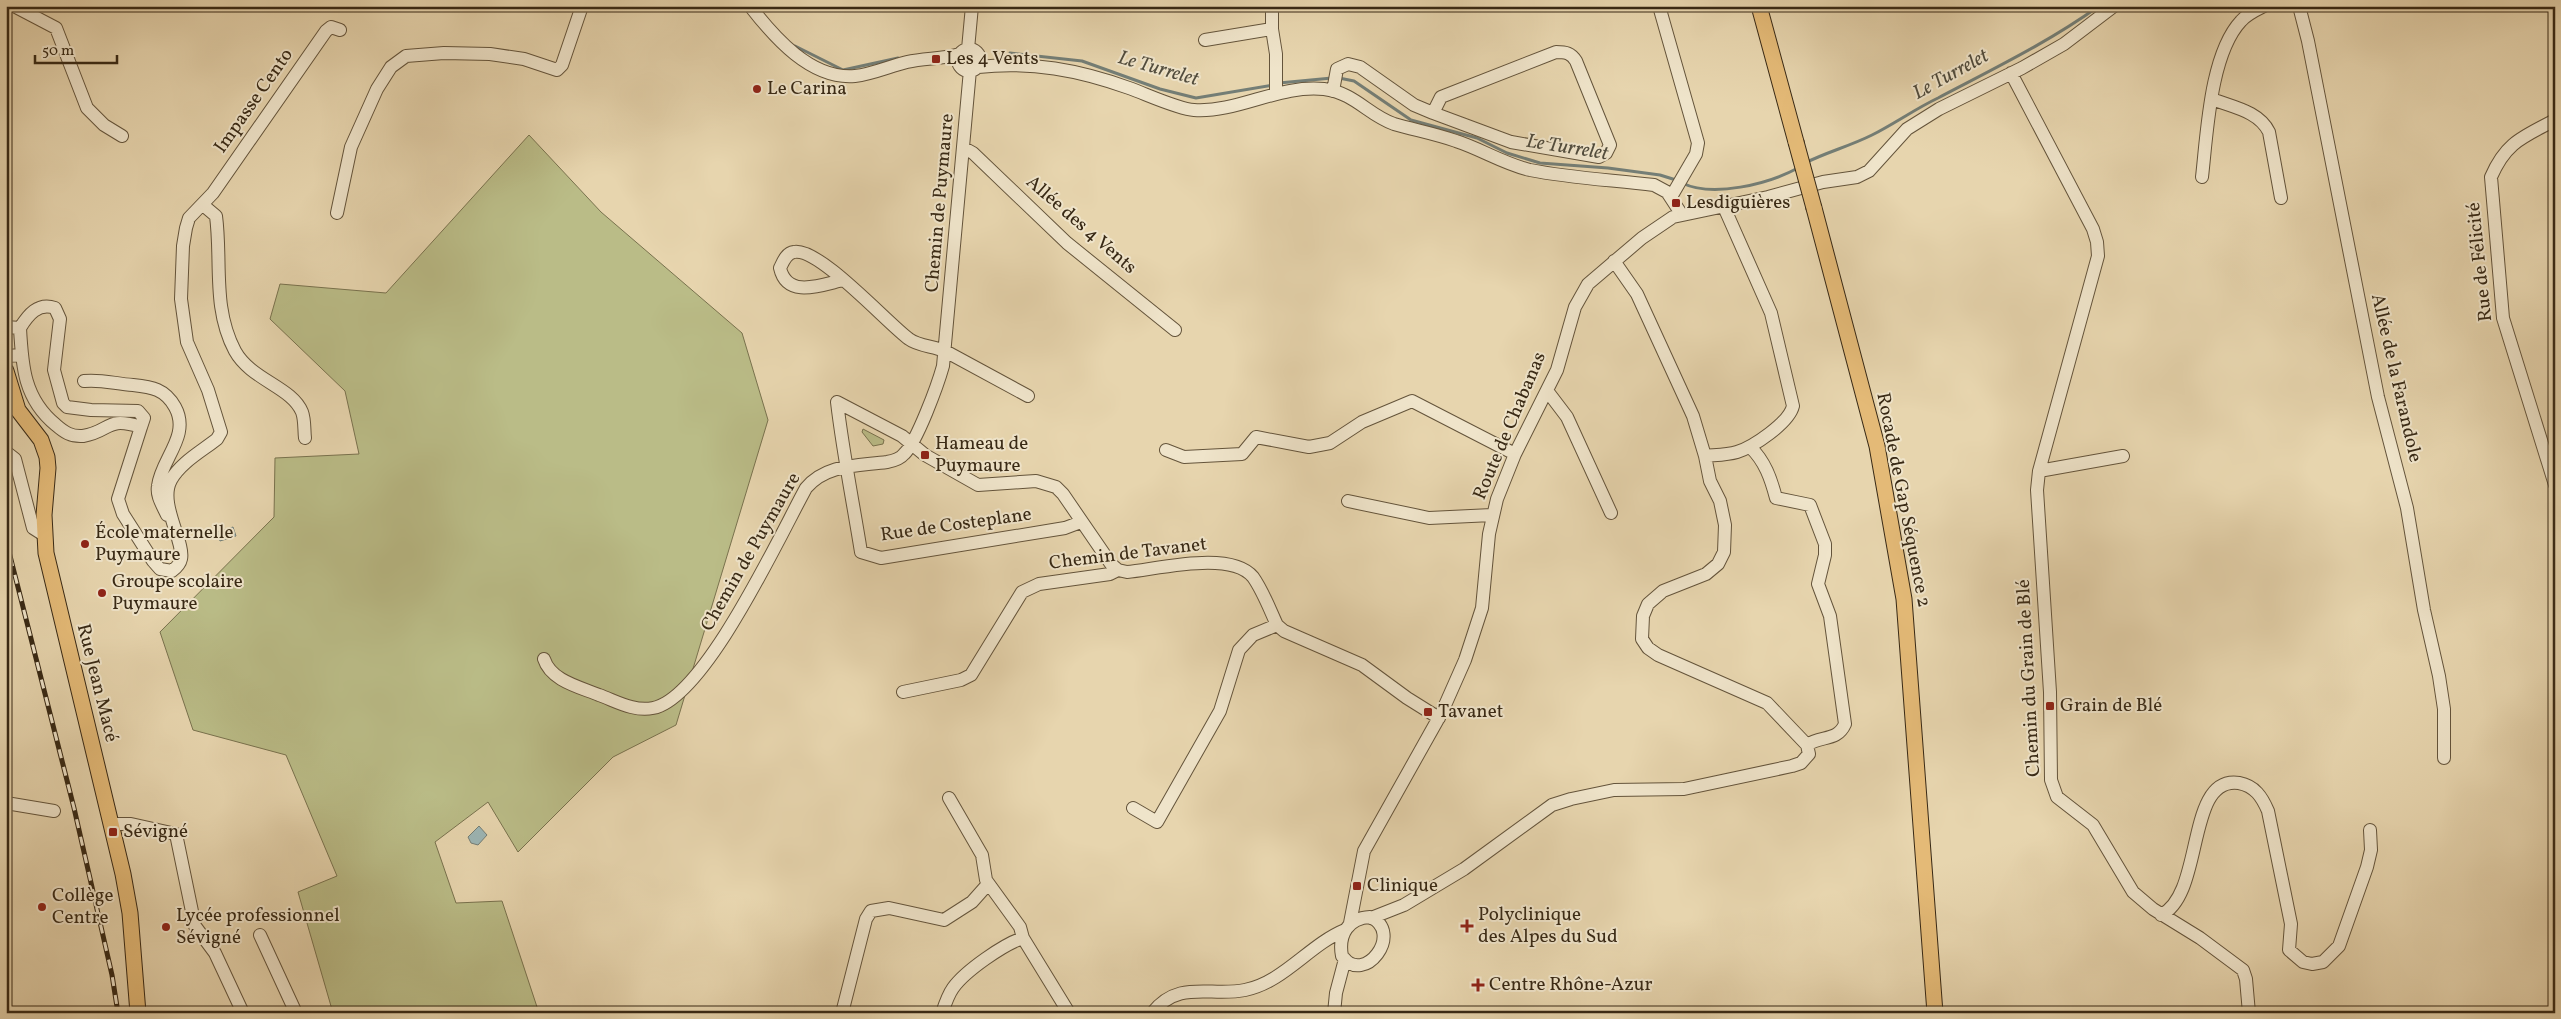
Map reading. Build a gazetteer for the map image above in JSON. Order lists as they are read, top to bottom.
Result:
{
  "streets": {
    "main road": ["Rocade de Gap Séquence 2", "Rue Jean Macé"],
    "street": [
      "Impasse Cento",
      "Chemin de Puymaure",
      "Allée des 4 Vents",
      "Rue de Félicité",
      "Allée de la Farandole",
      "Route de Chabanas",
      "Rue de Costeplane",
      "Chemin de Tavanet",
      "Chemin du Grain de Blé"
    ]
  },
  "crossings": [
    ["Chemin de Puymaure", "Allée des 4 Vents"],
    ["Chemin de Puymaure", "Rue de Costeplane"],
    ["Route de Chabanas", "Chemin du Grain de Blé"]
  ],
  "water": ["Le Turrelet"],
  "places": {
    "transit": [
      "Les 4 Vents",
      "Lesdiguières",
      "Hameau de Puymaure",
      "Grain de Blé",
      "Tavanet",
      "Sévigné",
      "Clinique"
    ],
    "other": [
      "Le Carina",
      "École maternelle Puymaure",
      "Groupe scolaire Puymaure",
      "Collège Centre",
      "Lycée professionnel Sévigné"
    ],
    "health": ["Polyclinique des Alpes du Sud", "Centre Rhône-Azur"]
  },
  "scale_bar": "50 m"
}
